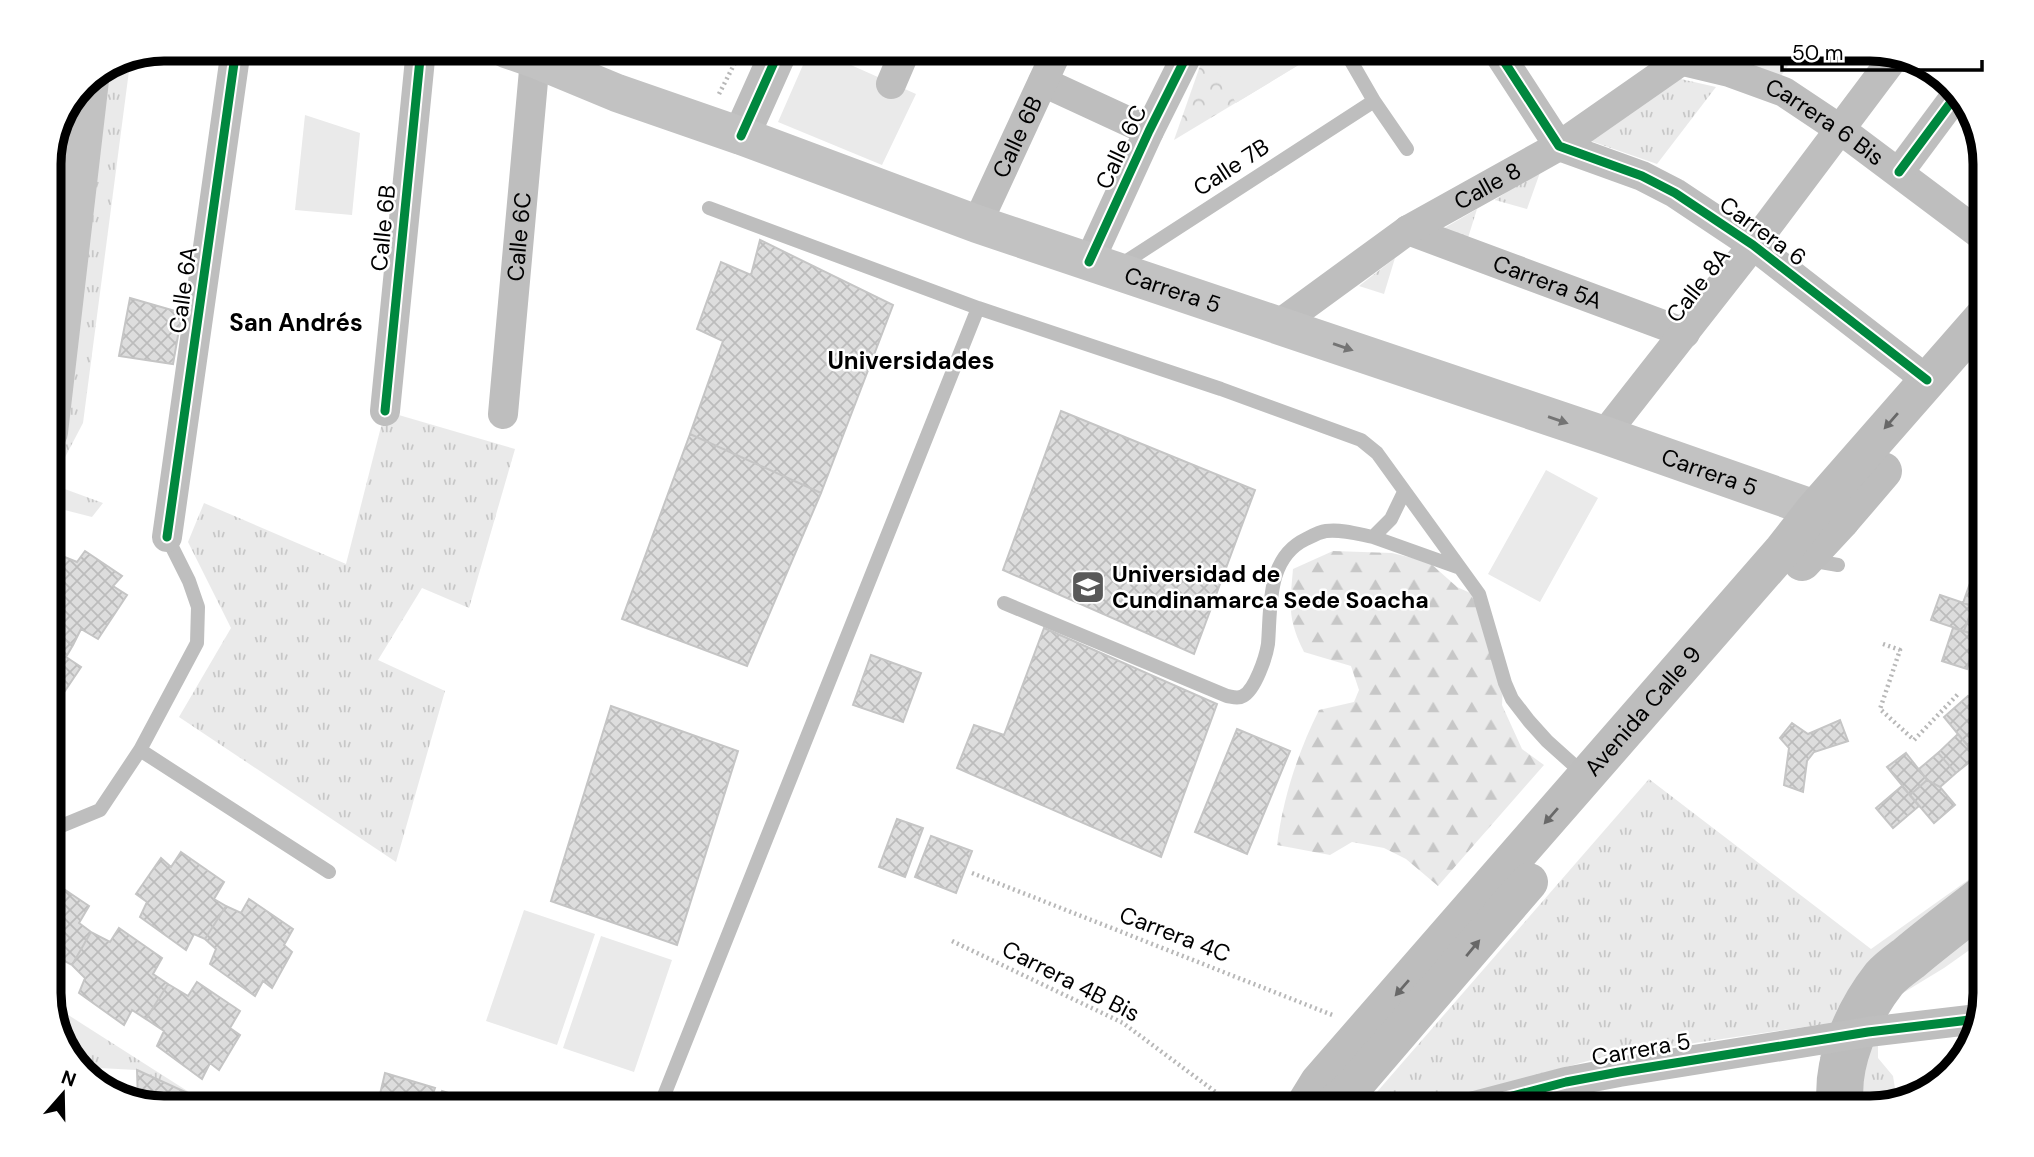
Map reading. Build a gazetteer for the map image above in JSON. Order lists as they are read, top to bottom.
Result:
{
  "streets": {
    "main road": ["Carrera 5", "Avenida Calle 9"],
    "street": [
      "Carrera 6 Bis",
      "Calle 6B",
      "Calle 6C",
      "Calle 8",
      "Carrera 6",
      "Carrera 5A",
      "Calle 8A",
      "Calle 6A"
    ],
    "lane": ["Calle 7B"],
    "path": ["Carrera 4C", "Carrera 4B Bis"]
  },
  "crossings": [
    ["Carrera 6 Bis", "Calle 8A"],
    ["Calle 6B", "Carrera 5"],
    ["Calle 6C", "Calle 7B"],
    ["Calle 6C", "Carrera 5"],
    ["Calle 7B", "Carrera 5"],
    ["Calle 8", "Carrera 6"],
    ["Calle 8", "Carrera 5A"],
    ["Calle 8", "Carrera 5"],
    ["Carrera 6", "Calle 8A"],
    ["Carrera 6", "Avenida Calle 9"],
    ["Carrera 5A", "Calle 8A"],
    ["Calle 8A", "Carrera 5"],
    ["Carrera 5", "Avenida Calle 9"],
    ["Avenida Calle 9", "Carrera 4C"]
  ],
  "districts": ["San Andrés", "Universidades"],
  "places": {
    "school or university": ["Universidad de Cundinamarca Sede Soacha"]
  },
  "scale_bar": "50 m",
  "north": "top"
}
